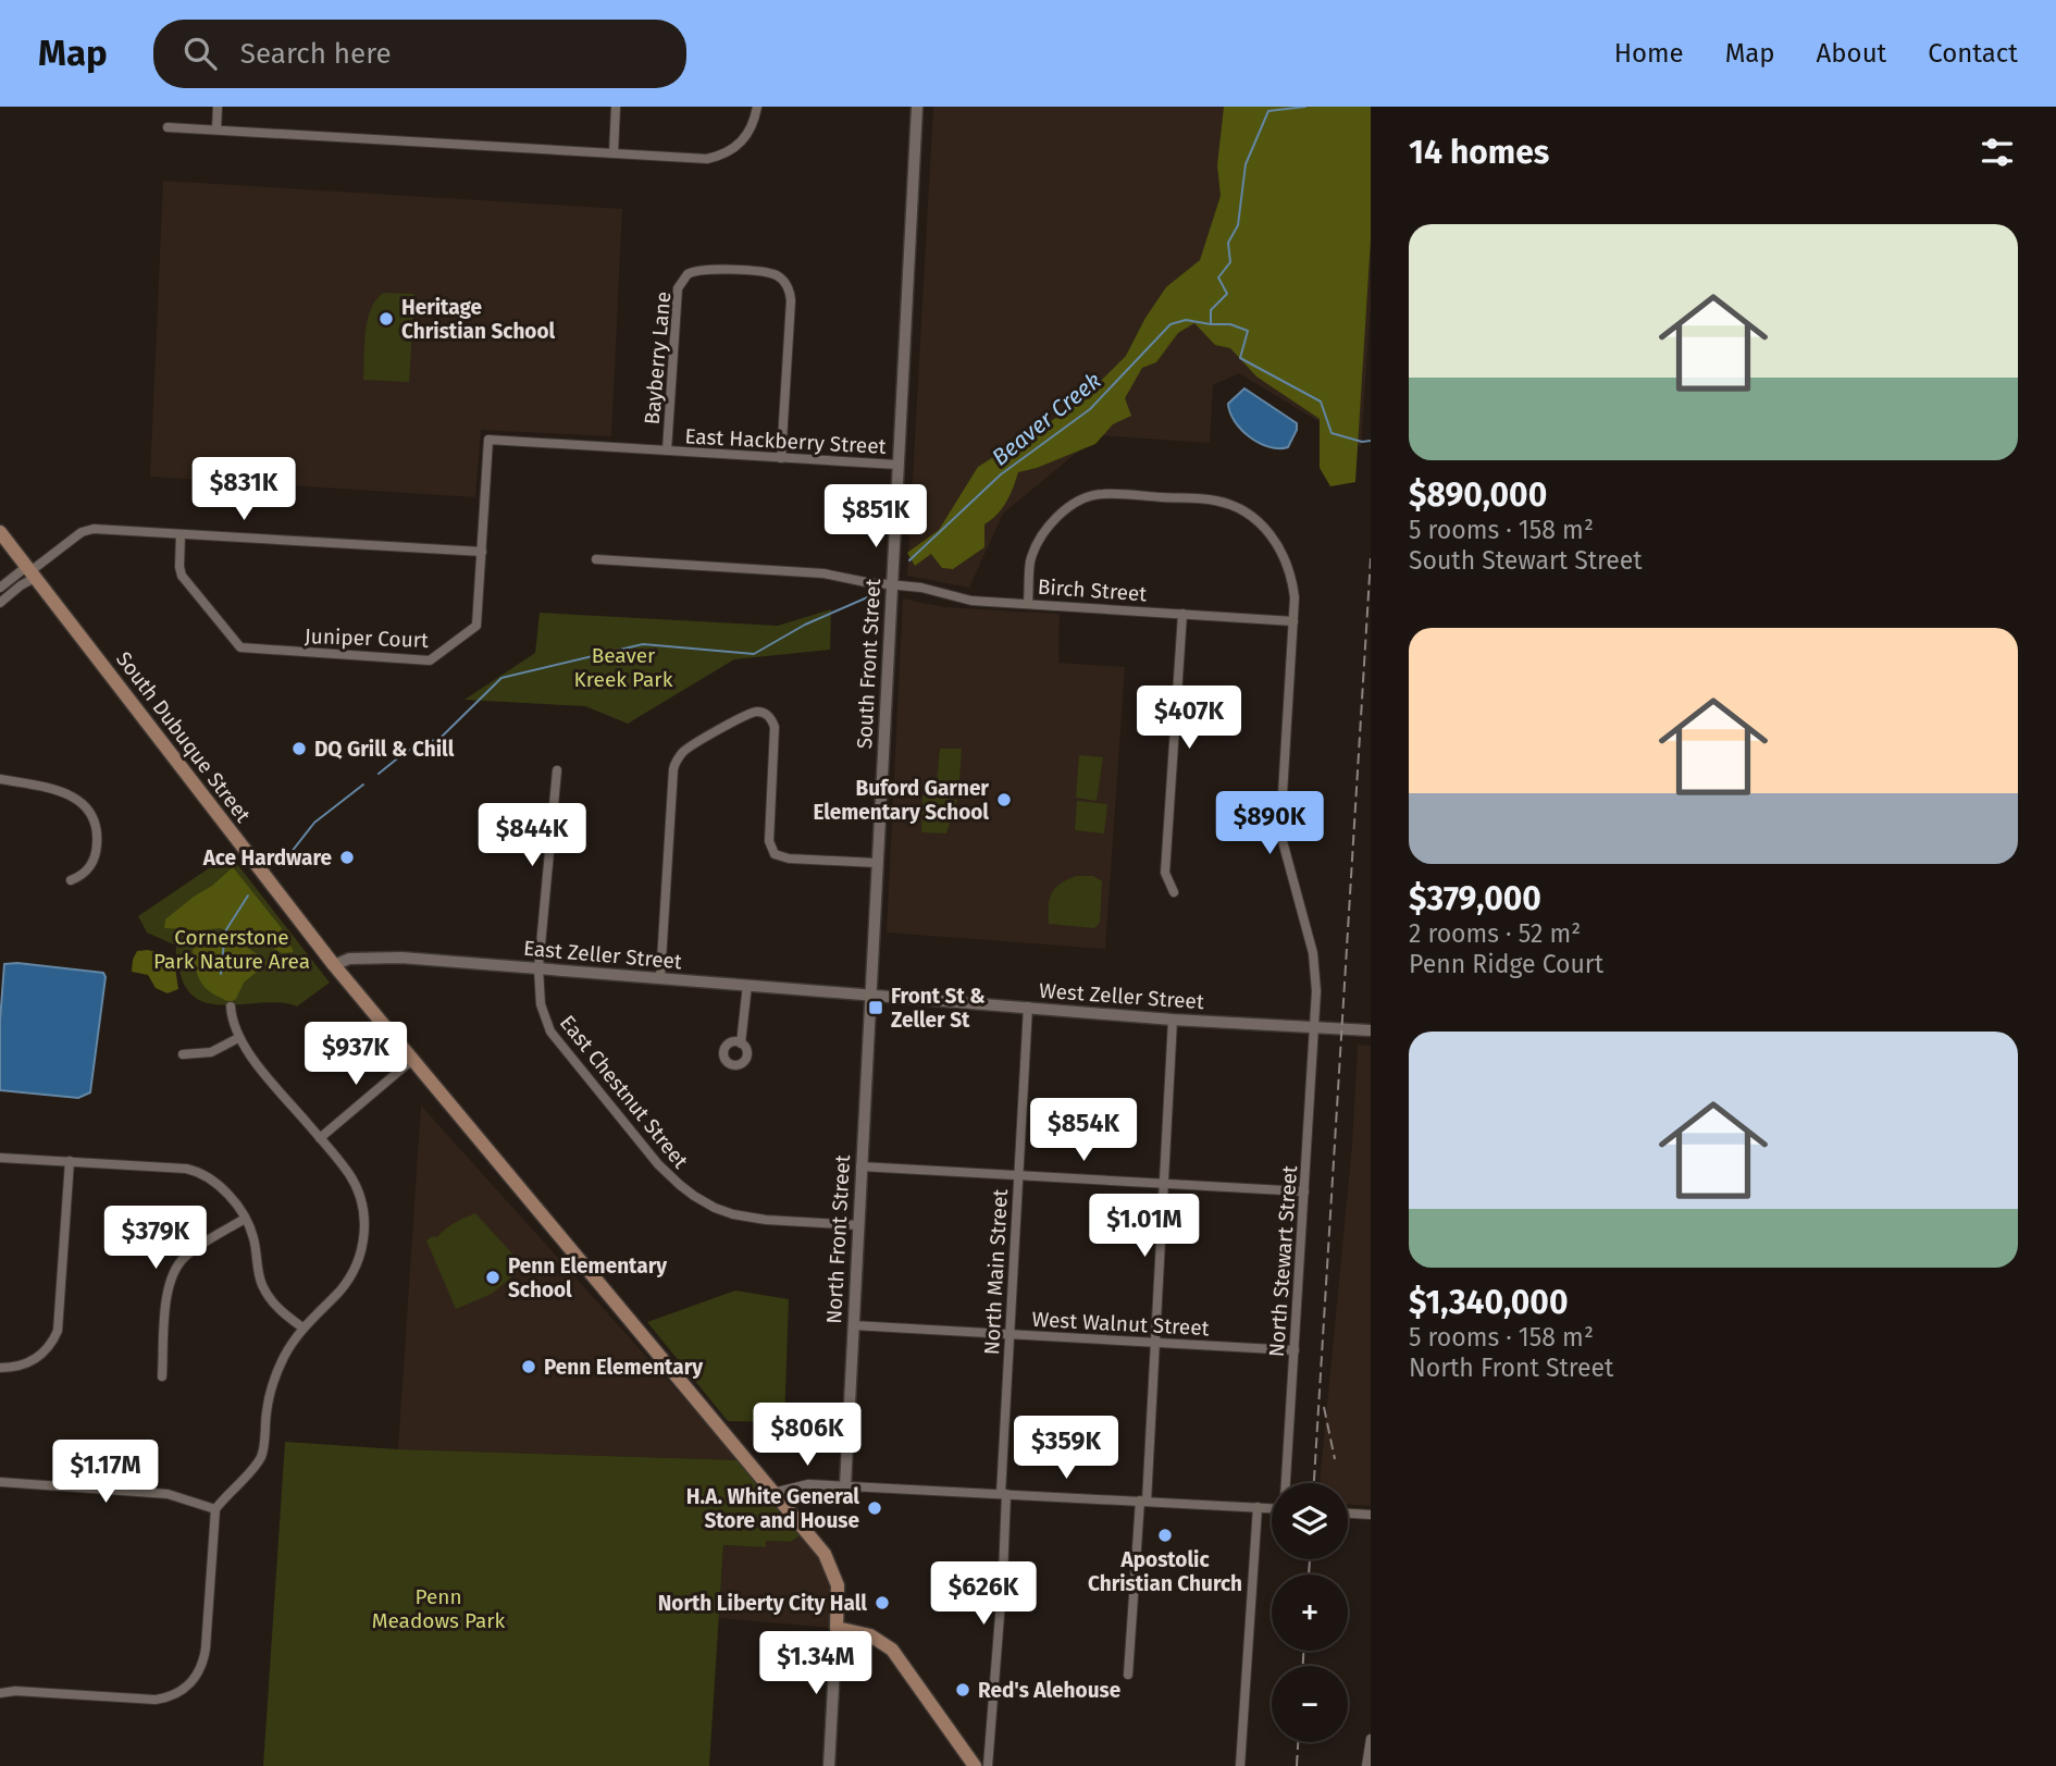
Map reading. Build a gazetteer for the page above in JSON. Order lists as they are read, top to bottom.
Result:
{
  "streets": {
    "main road": ["South Dubuque Street"],
    "street": [
      "Bayberry Lane",
      "East Hackberry Street",
      "Birch Street",
      "Juniper Court",
      "South Front Street",
      "East Zeller Street",
      "West Zeller Street",
      "East Chestnut Street",
      "North Front Street",
      "North Stewart Street",
      "North Main Street",
      "West Walnut Street"
    ]
  },
  "crossings": [
    ["Bayberry Lane", "East Hackberry Street"],
    ["East Hackberry Street", "Juniper Court"],
    ["East Hackberry Street", "South Front Street"],
    ["Birch Street", "South Front Street"],
    ["Birch Street", "North Stewart Street"],
    ["South Front Street", "East Zeller Street"],
    ["South Front Street", "West Zeller Street"],
    ["South Front Street", "North Front Street"],
    ["South Dubuque Street", "East Zeller Street"],
    ["East Zeller Street", "West Zeller Street"],
    ["East Zeller Street", "East Chestnut Street"],
    ["East Zeller Street", "North Front Street"],
    ["West Zeller Street", "North Front Street"],
    ["West Zeller Street", "North Stewart Street"],
    ["West Zeller Street", "North Main Street"],
    ["East Chestnut Street", "North Front Street"],
    ["North Front Street", "West Walnut Street"],
    ["North Stewart Street", "West Walnut Street"],
    ["North Main Street", "West Walnut Street"]
  ],
  "water": ["Beaver Creek"],
  "parks": ["Beaver Kreek Park", "Cornerstone Park Nature Area", "Penn Meadows Park"],
  "places": {
    "other": [
      "Heritage Christian School",
      "DQ Grill & Chill",
      "Buford Garner Elementary School",
      "Ace Hardware",
      "Penn Elementary School",
      "Penn Elementary",
      "H.A. White General Store and House",
      "Apostolic Christian Church",
      "North Liberty City Hall",
      "Red's Alehouse"
    ],
    "transit": ["Front St & Zeller St"]
  },
  "page": {
    "header": "Map",
    "search": "Search here",
    "nav": [
      "Home",
      "Map",
      "About",
      "Contact"
    ],
    "heading": "14 homes",
    "list": [
      {
        "name": "$890,000",
        "note": "5 rooms · 158 m² · South Stewart Street"
      },
      {
        "name": "$379,000",
        "note": "2 rooms · 52 m² · Penn Ridge Court"
      },
      {
        "name": "$1,340,000",
        "note": "5 rooms · 158 m² · North Front Street"
      }
    ],
    "price": [
      "$831K",
      "$851K",
      "$407K",
      "$890K",
      "$844K",
      "$937K",
      "$854K",
      "$1.01M",
      "$379K",
      "$806K",
      "$359K",
      "$1.17M",
      "$626K",
      "$1.34M"
    ],
    "map_buttons": ["+", "−"]
  }
}
